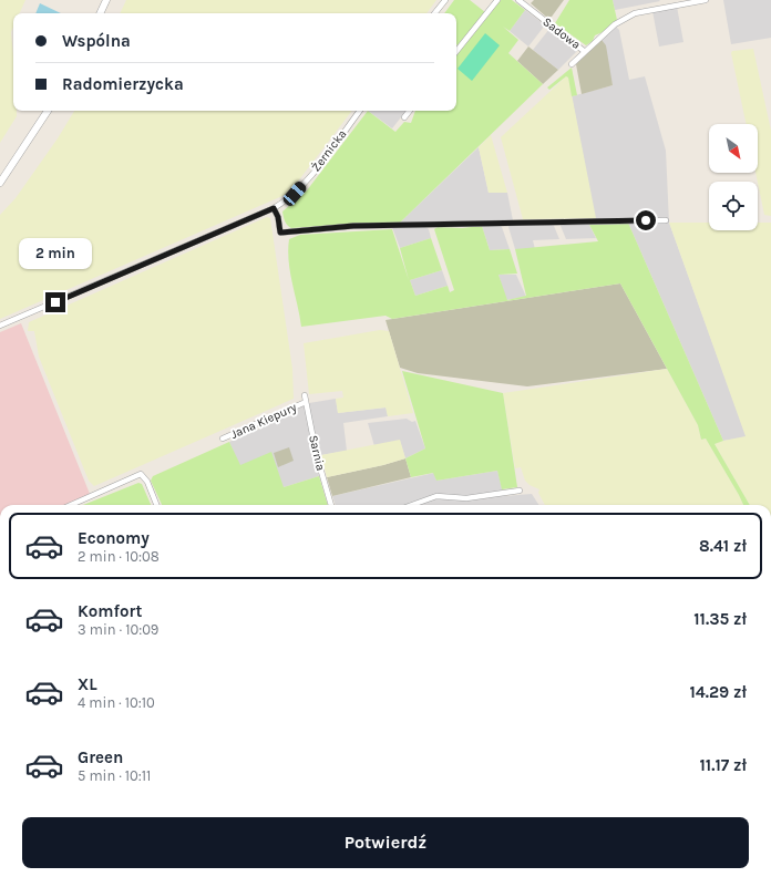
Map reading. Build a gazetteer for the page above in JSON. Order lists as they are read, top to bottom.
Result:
{
  "streets": {
    "street": [
      "Sadowa",
      "Żernicka",
      "Jana Kiepury",
      "Sarnia"
    ]
  },
  "crossings": [
    ["Jana Kiepury", "Sarnia"]
  ],
  "north": "bottom right",
  "page": {
    "banner": ["Wspólna", "Radomierzycka"],
    "bubble": "2 min",
    "list": [
      {
        "name": "Economy",
        "note": "2 min · 10:08",
        "value": "8.41 zł"
      },
      {
        "name": "Komfort",
        "note": "3 min · 10:09",
        "value": "11.35 zł"
      },
      {
        "name": "XL",
        "note": "4 min · 10:10",
        "value": "14.29 zł"
      },
      {
        "name": "Green",
        "note": "5 min · 10:11",
        "value": "11.17 zł"
      }
    ],
    "buttons": "Potwierdź"
  }
}
